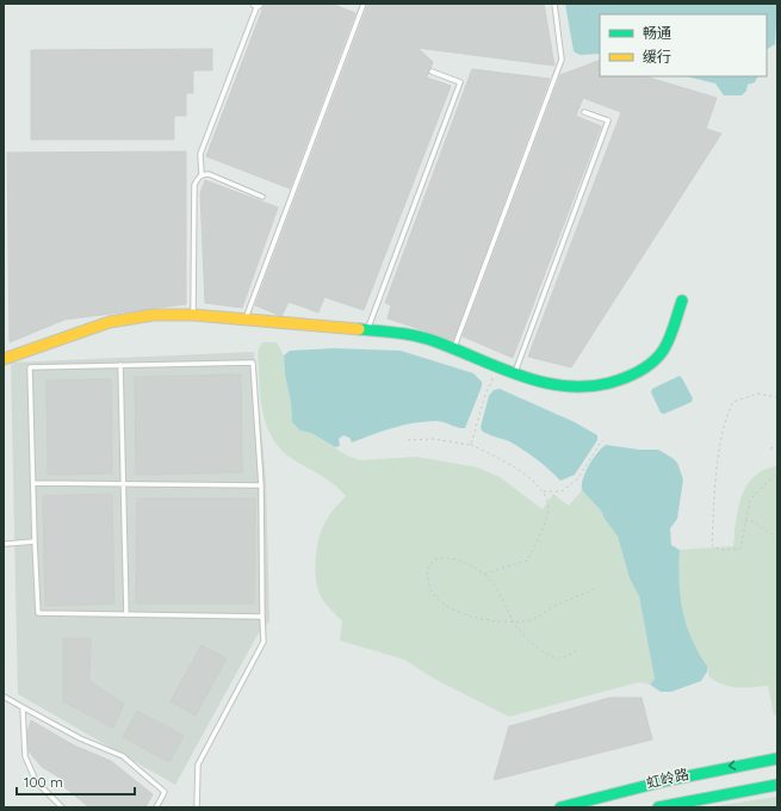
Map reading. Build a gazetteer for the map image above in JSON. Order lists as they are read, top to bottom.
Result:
{
  "streets": {
    "street": ["虹岭路"]
  },
  "legend": ["畅通", "缓行"],
  "scale_bar": "100 m"
}
